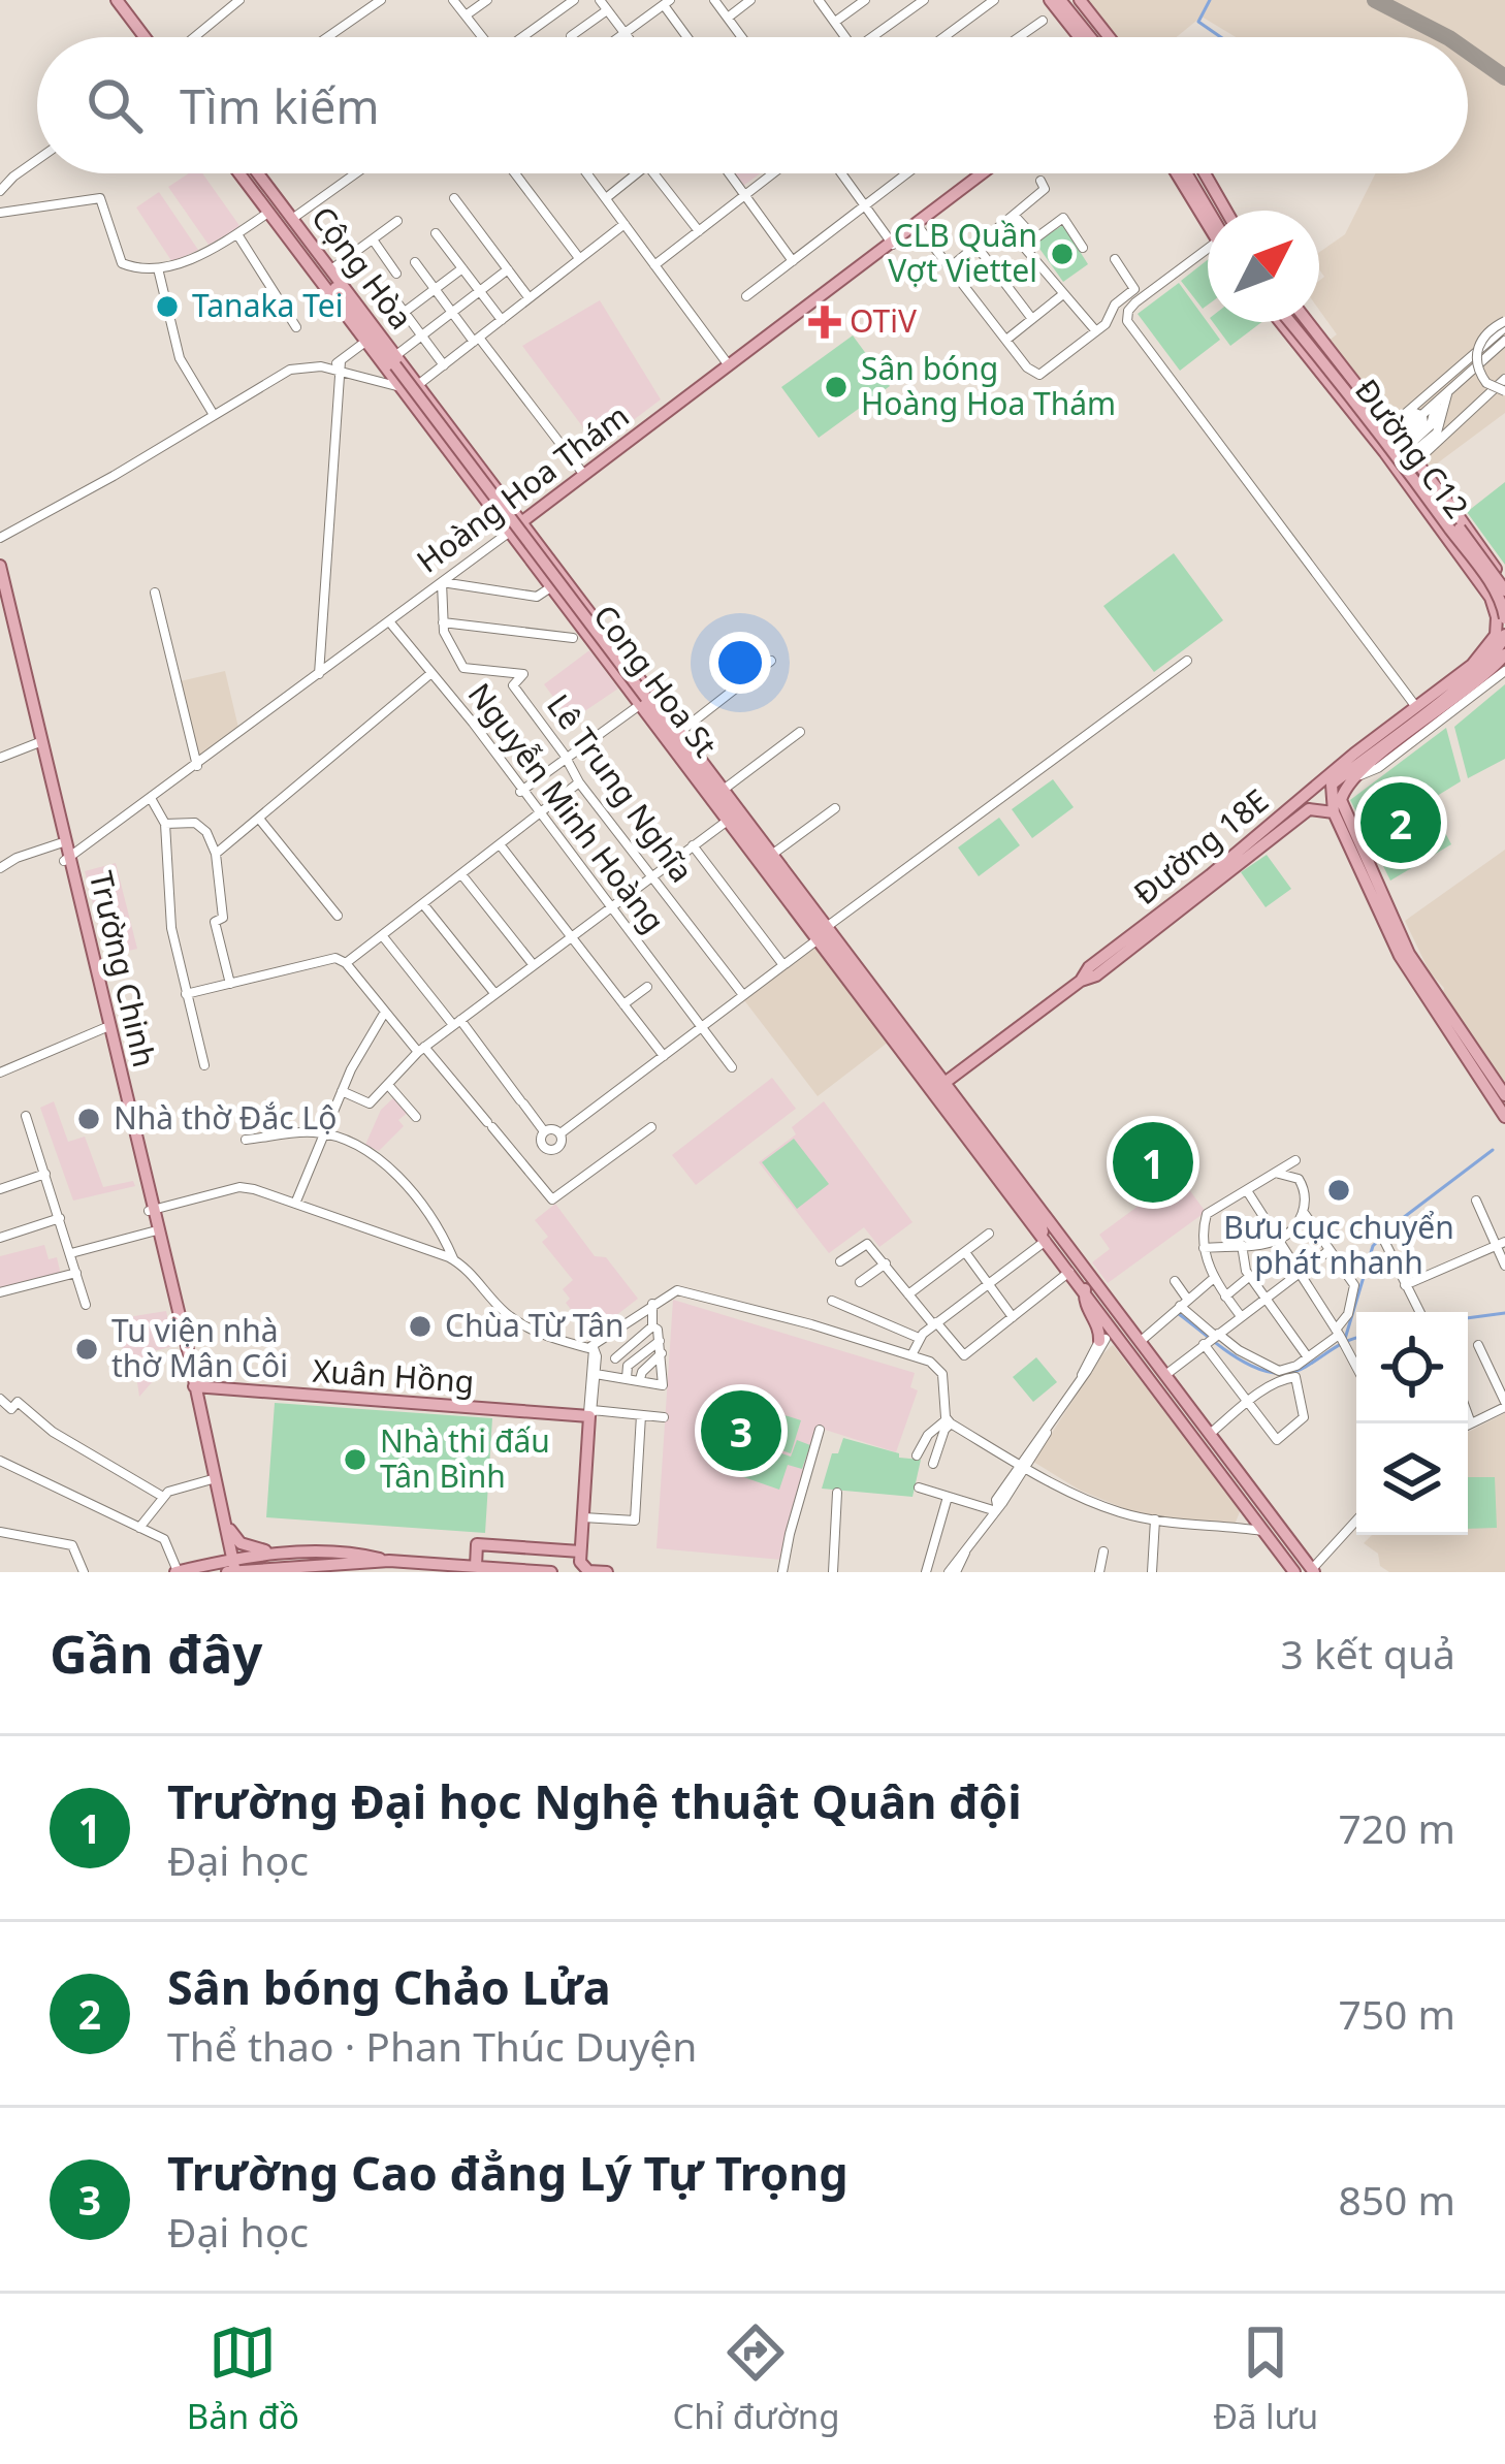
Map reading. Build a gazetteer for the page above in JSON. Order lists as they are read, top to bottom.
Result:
{
  "streets": {
    "main road": [
      "Cộng Hòa",
      "Đường C12",
      "Hoàng Hoa Thám",
      "Cong Hoa St",
      "Đường 18E",
      "Trường Chinh",
      "Xuân Hồng"
    ],
    "street": ["Lê Trung Nghĩa", "Nguyễn Minh Hoàng"]
  },
  "crossings": [
    ["Cộng Hòa", "Cong Hoa St"],
    ["Đường C12", "Đường 18E"],
    ["Hoàng Hoa Thám", "Cong Hoa St"],
    ["Hoàng Hoa Thám", "Nguyễn Minh Hoàng"],
    ["Hoàng Hoa Thám", "Trường Chinh"],
    ["Cong Hoa St", "Đường 18E"],
    ["Trường Chinh", "Xuân Hồng"]
  ],
  "places": {
    "other": [
      "CLB Quần Vợt Viettel",
      "Tanaka Tei",
      "Sân bóng Hoàng Hoa Thám",
      "Nhà thờ Đắc Lộ",
      "Bưu cục chuyển phát nhanh",
      "Chùa Từ Tân",
      "Tu viện nhà thờ Mân Côi",
      "Nhà thi đấu Tân Bình"
    ],
    "health": ["OTiV"]
  },
  "north": "top right",
  "page": {
    "search": "Tìm kiếm",
    "pins": ["2", "1", "3"],
    "heading": ["Gần đây", "3 kết quả"],
    "list": [
      {
        "mark": "1",
        "name": "Trường Đại học Nghệ thuật Quân đội",
        "note": "Đại học",
        "value": "720 m"
      },
      {
        "mark": "2",
        "name": "Sân bóng Chảo Lửa",
        "note": "Thể thao · Phan Thúc Duyện",
        "value": "750 m"
      },
      {
        "mark": "3",
        "name": "Trường Cao đẳng Lý Tự Trọng",
        "note": "Đại học",
        "value": "850 m"
      }
    ],
    "nav": ["Bản đồ", "Chỉ đường", "Đã lưu"]
  }
}
